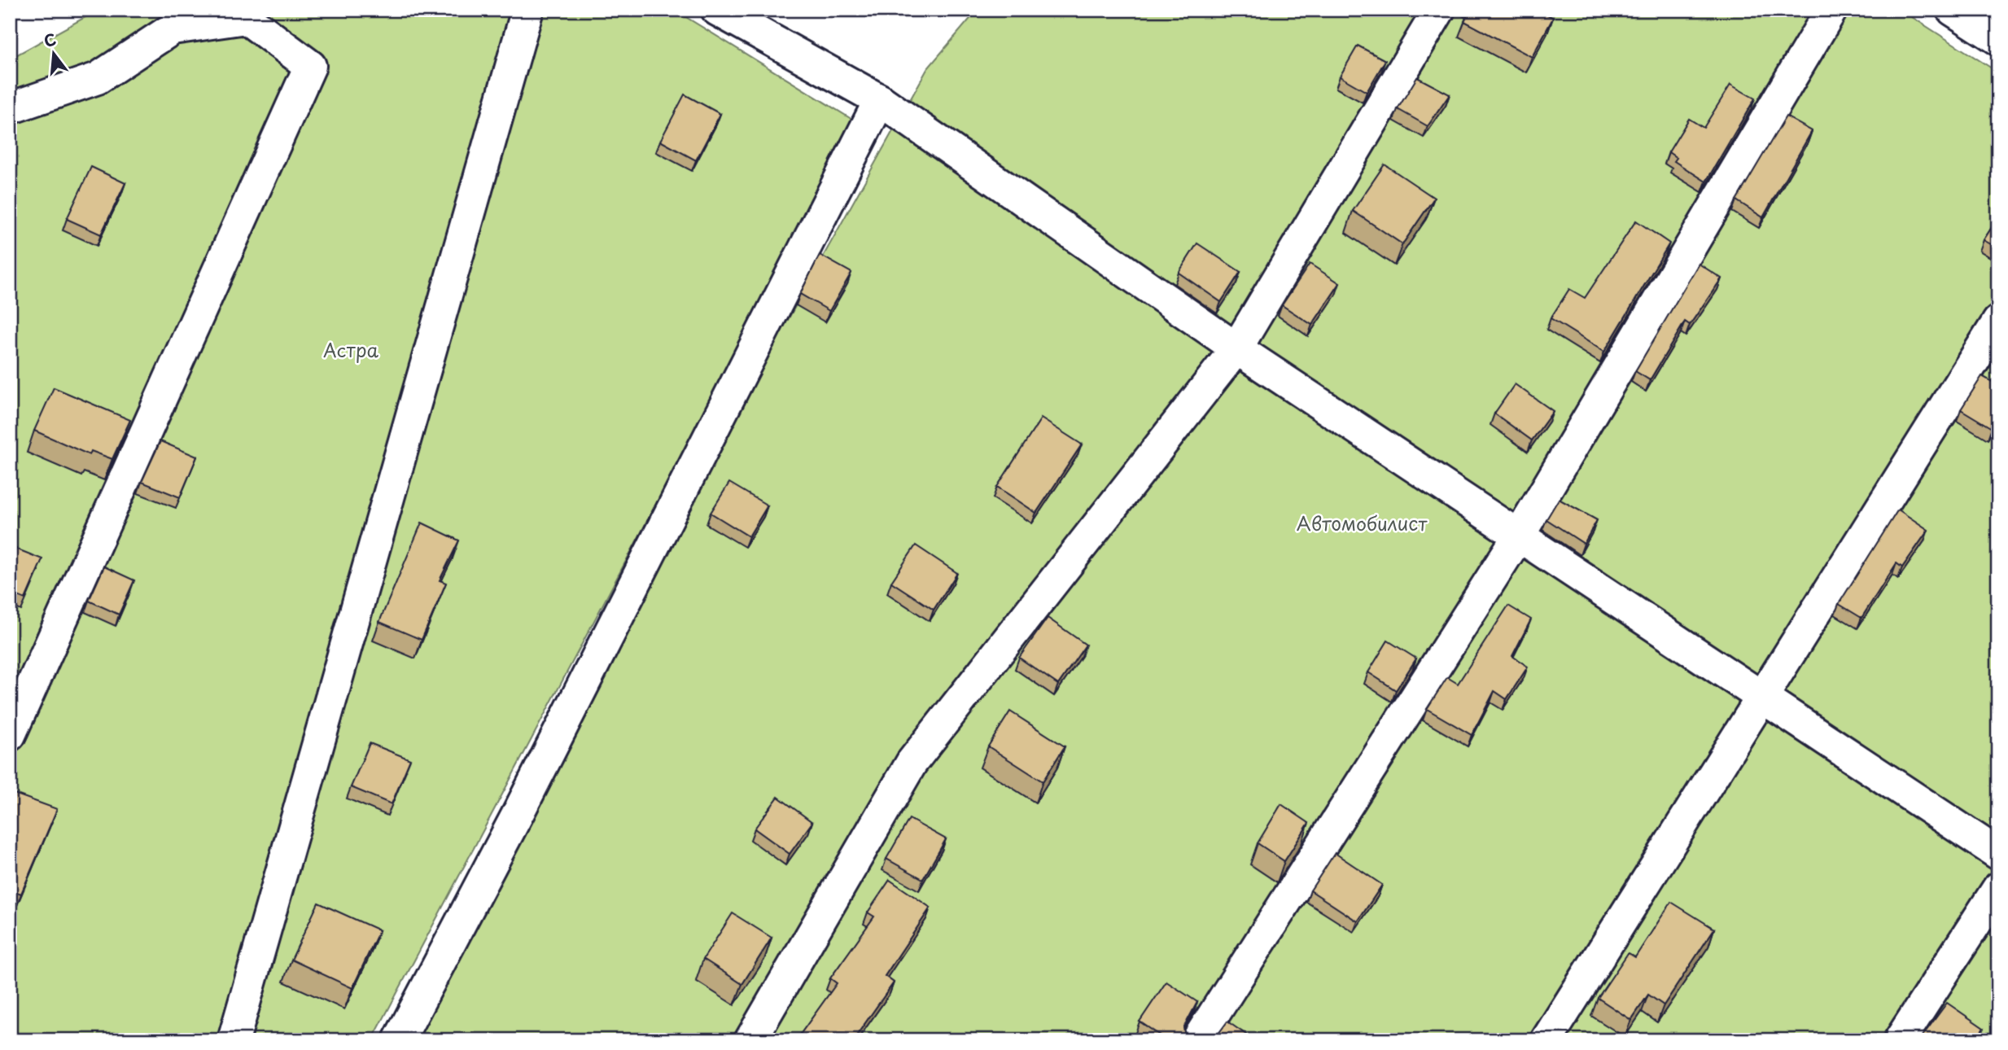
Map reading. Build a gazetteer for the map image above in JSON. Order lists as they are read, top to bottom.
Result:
{
  "parks": ["Астра", "Автомобилист"],
  "north": "top"
}
